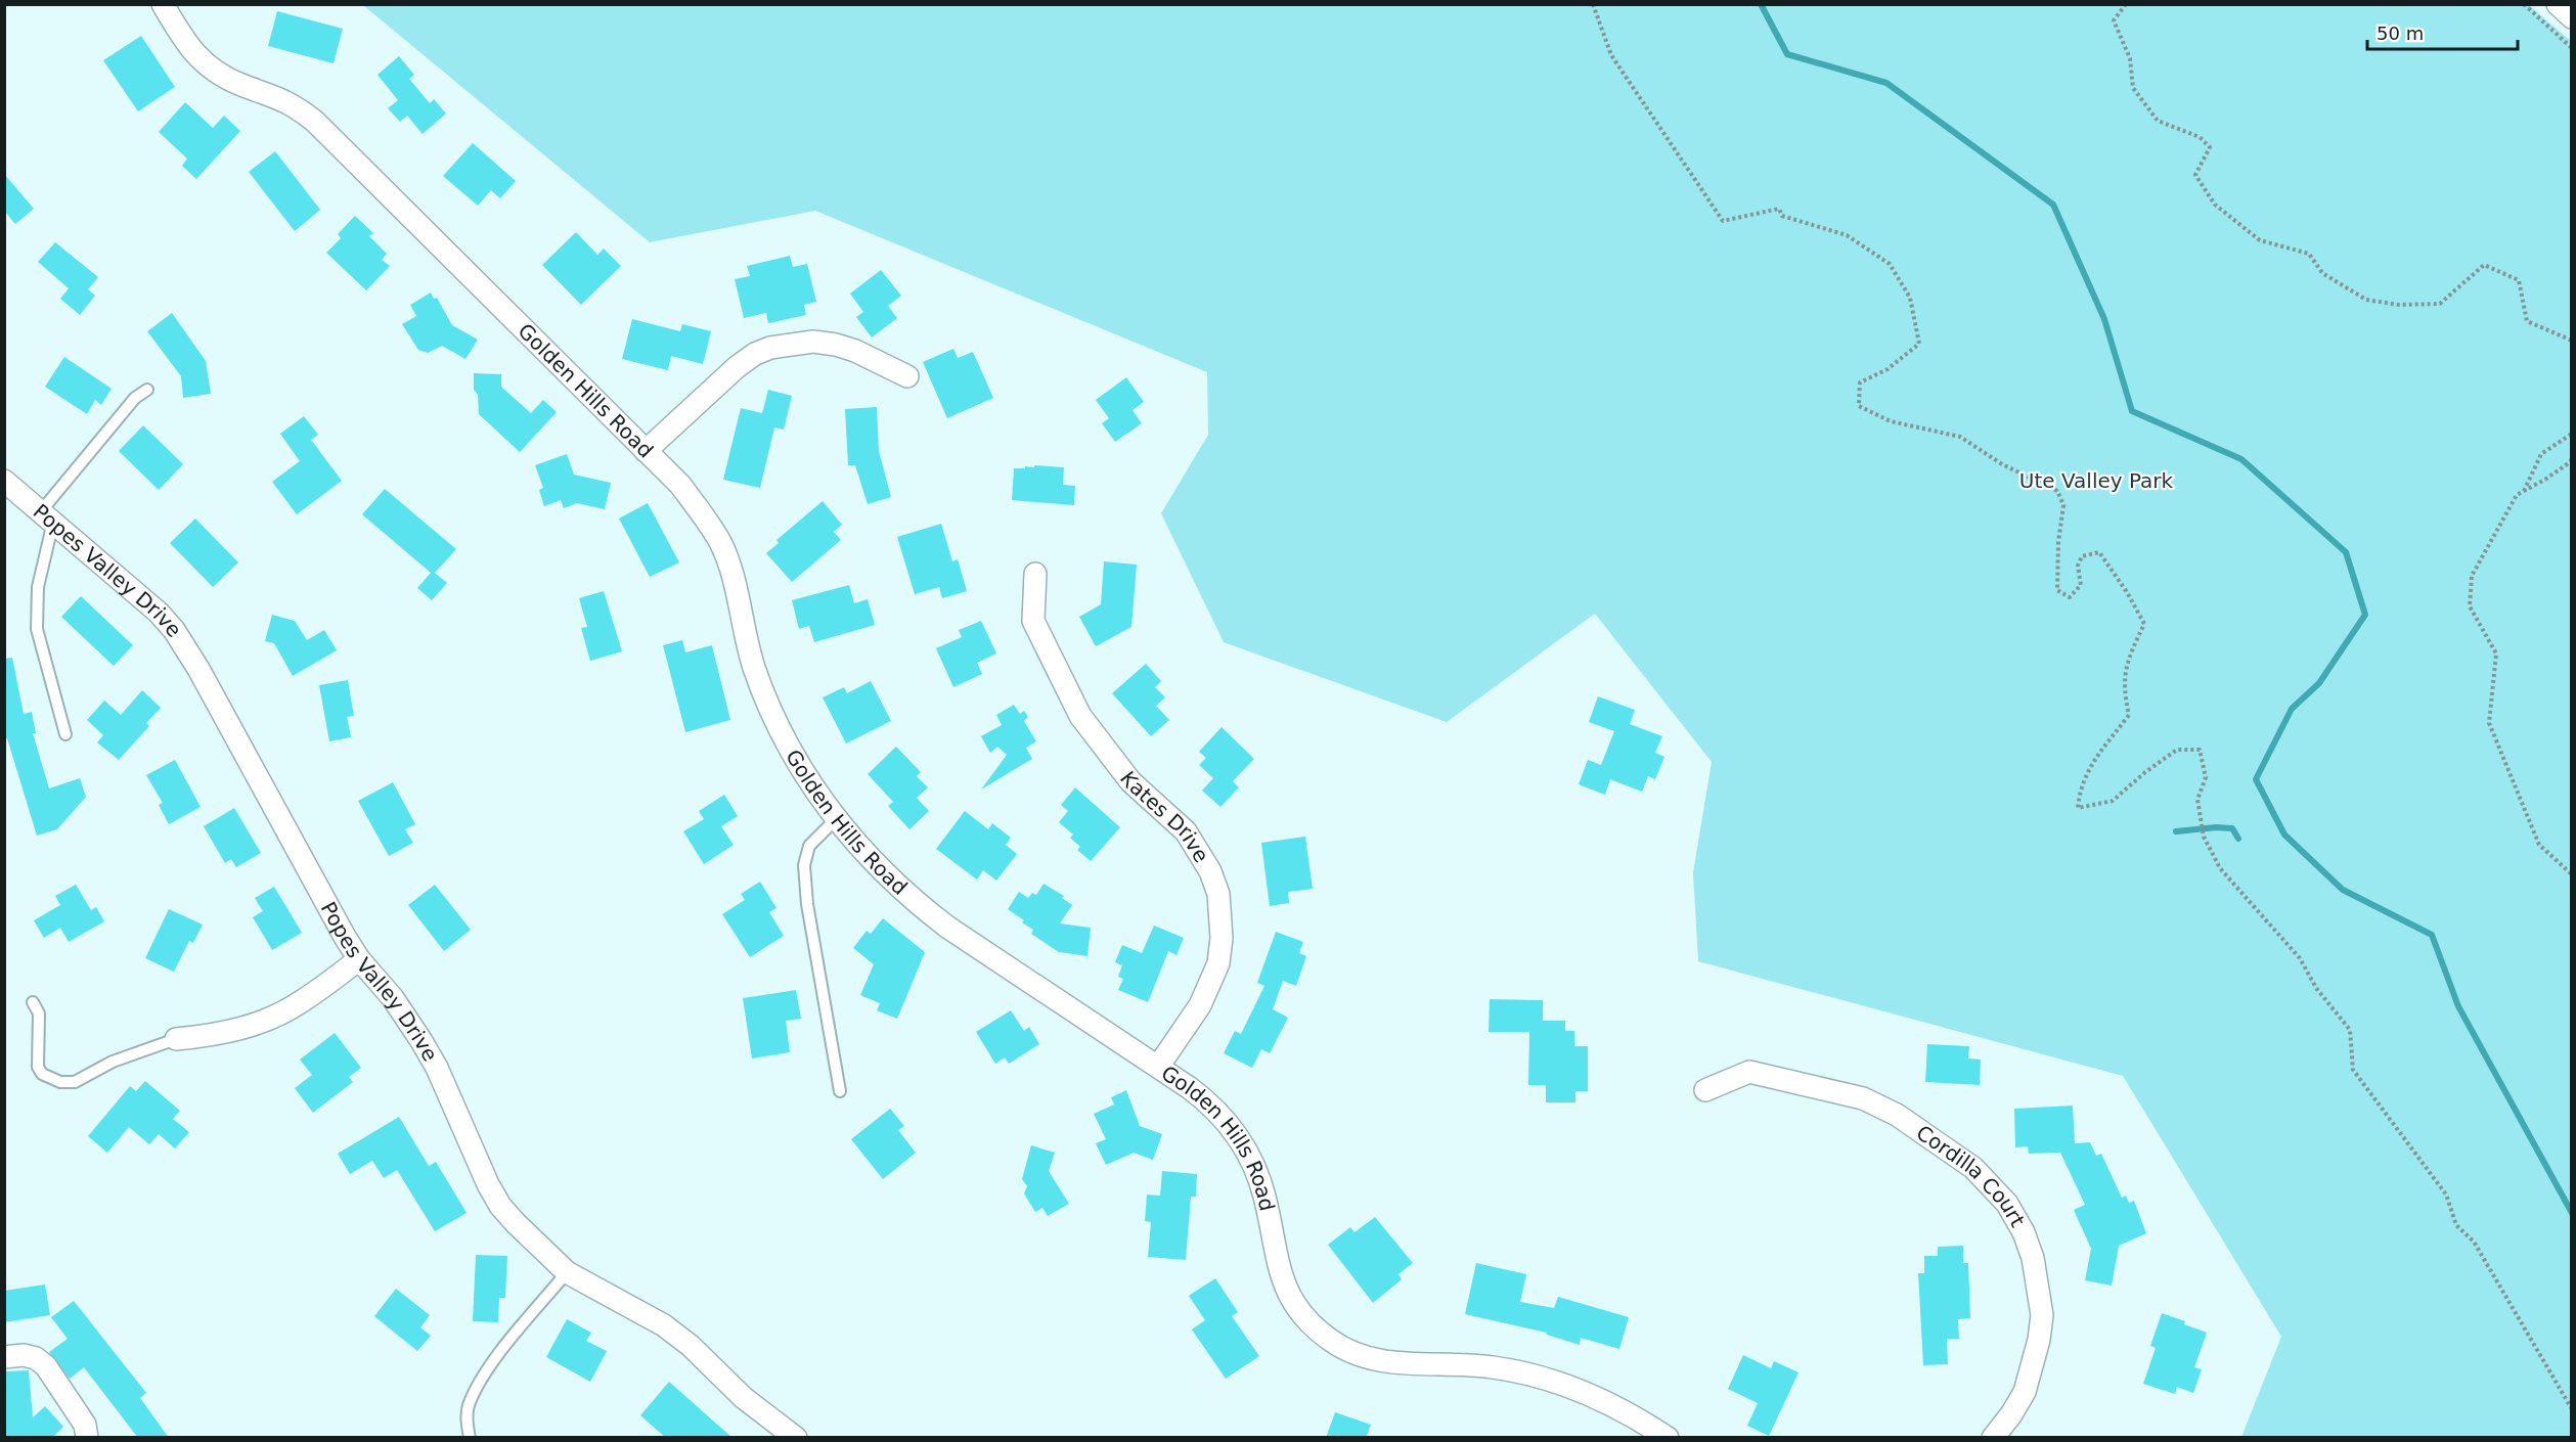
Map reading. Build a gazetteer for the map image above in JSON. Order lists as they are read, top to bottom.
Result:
{
  "streets": {
    "street": [
      "Golden Hills Road",
      "Popes Valley Drive",
      "Kates Drive",
      "Cordilla Court"
    ]
  },
  "crossings": [
    ["Golden Hills Road", "Kates Drive"]
  ],
  "parks": ["Ute Valley Park"],
  "scale_bar": "50 m"
}
